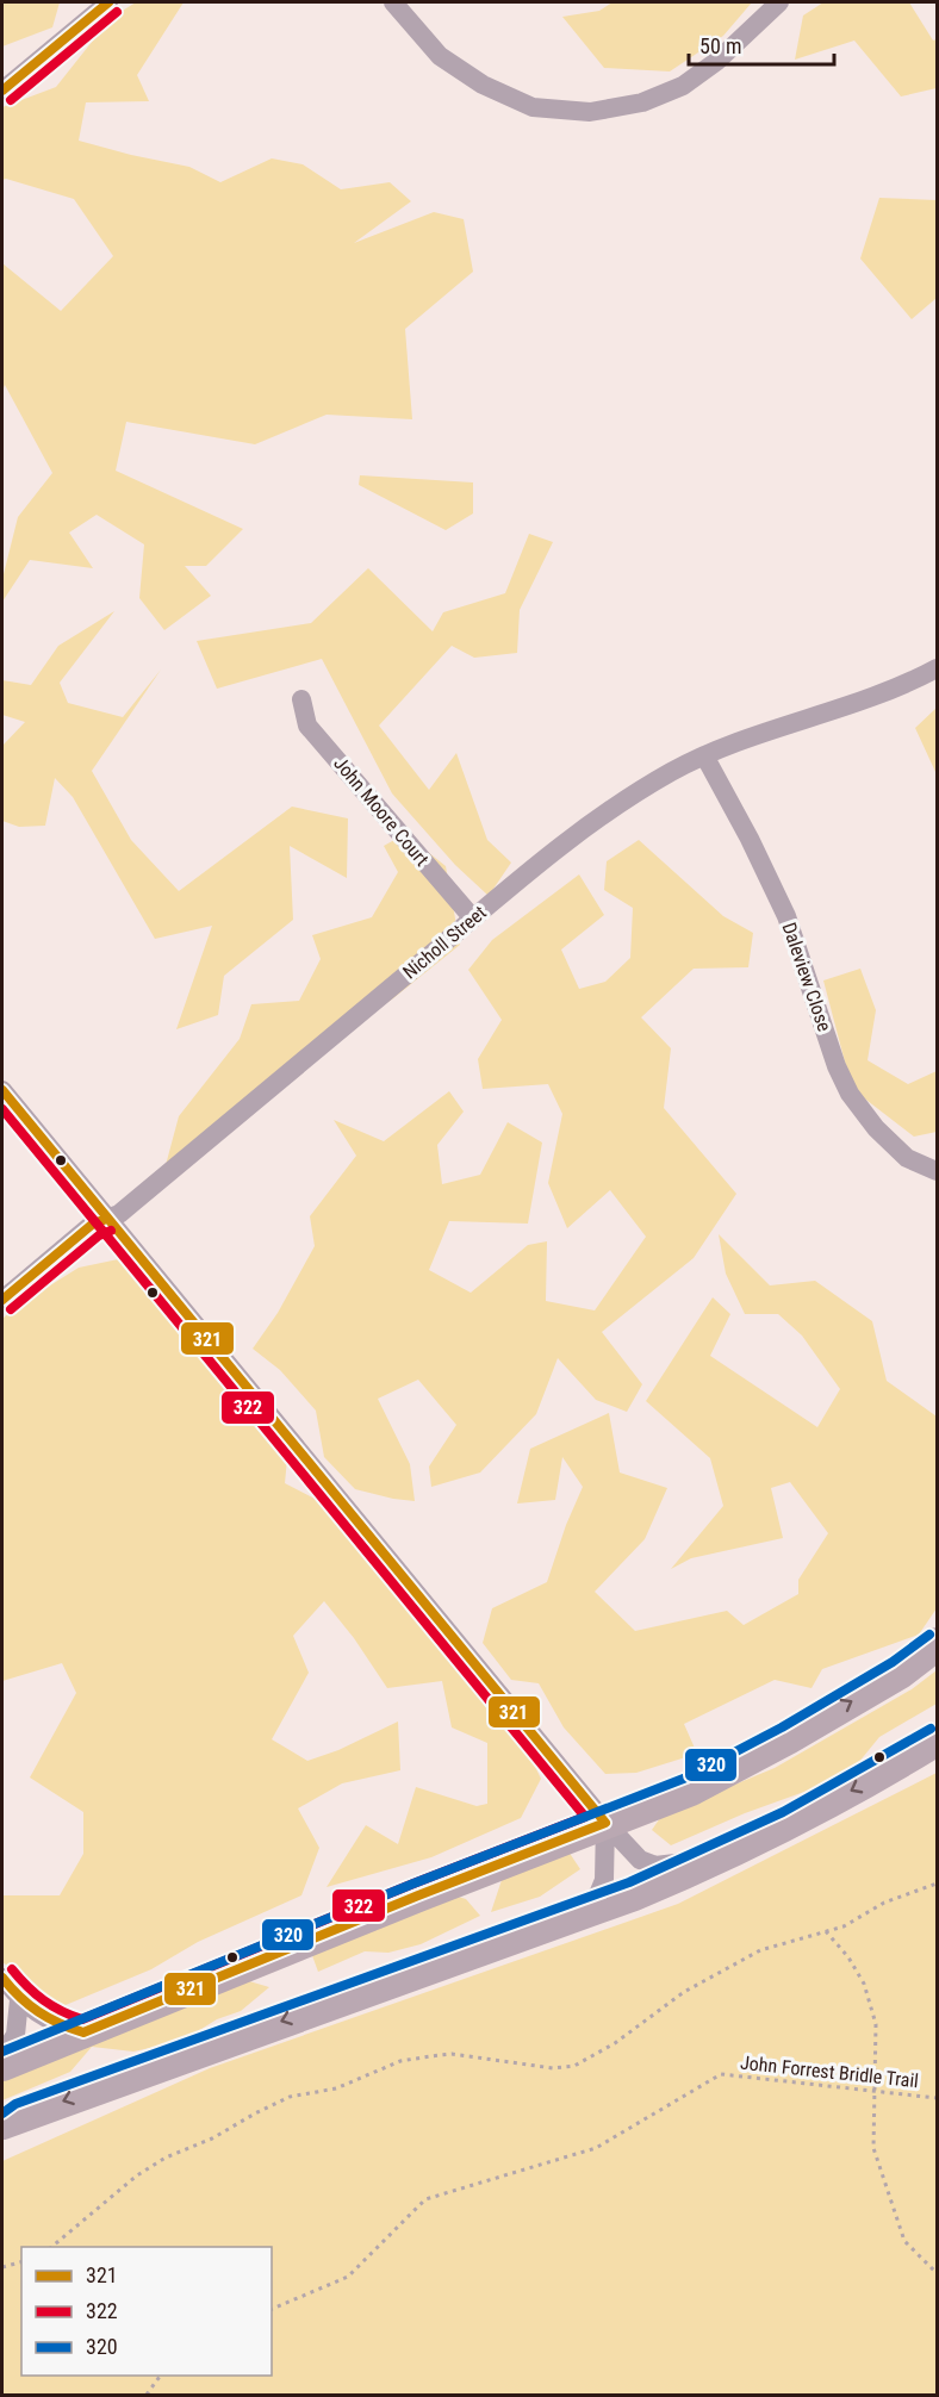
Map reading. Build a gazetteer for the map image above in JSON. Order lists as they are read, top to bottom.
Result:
{
  "streets": {
    "street": ["John Moore Court", "Nicholl Street", "Daleview Close"],
    "path": ["John Forrest Bridle Trail"]
  },
  "crossings": [
    ["John Moore Court", "Nicholl Street"],
    ["Nicholl Street", "Daleview Close"]
  ],
  "lines": ["transit line 321", "transit line 322", "transit line 320"],
  "legend": ["321", "322", "320"],
  "scale_bar": "50 m"
}
